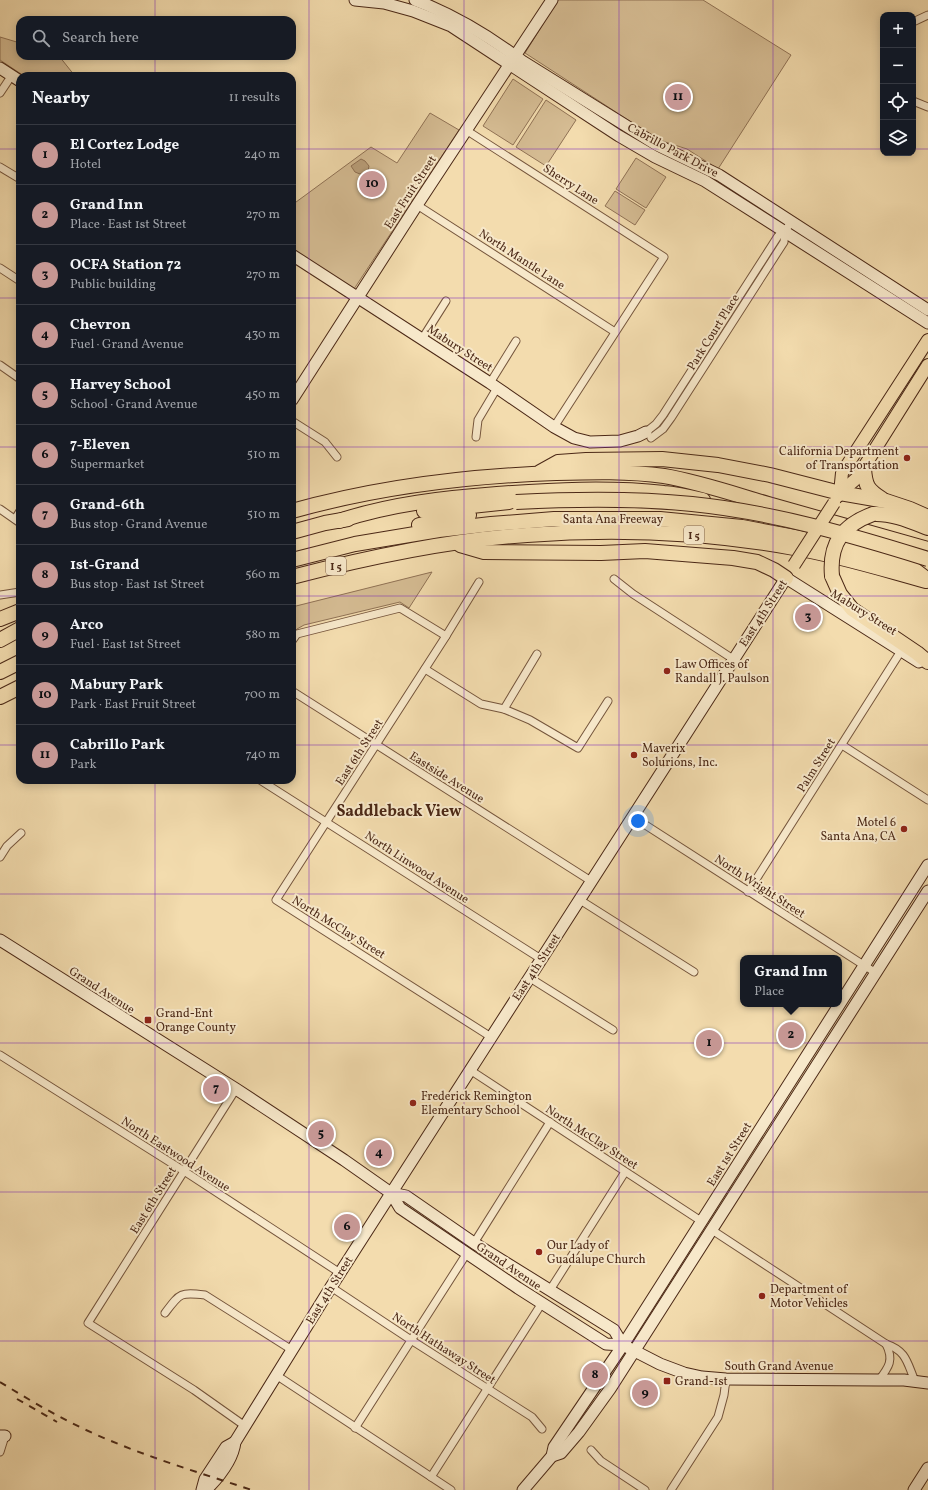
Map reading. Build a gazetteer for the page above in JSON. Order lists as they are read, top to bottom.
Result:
{
  "streets": {
    "highway": ["Santa Ana Freeway", "I 5"],
    "main road": [
      "Cabrillo Park Drive",
      "East Fruit Street",
      "Mabury Street",
      "East 4th Street",
      "Grand Avenue",
      "East 1st Street",
      "South Grand Avenue"
    ],
    "street": [
      "Sherry Lane",
      "North Mantle Lane",
      "Park Court Place",
      "East 6th Street",
      "Palm Street",
      "Eastside Avenue",
      "North Linwood Avenue",
      "North Wright Street",
      "North McClay Street",
      "North Eastwood Avenue",
      "North Hathaway Street"
    ]
  },
  "crossings": [
    ["Cabrillo Park Drive", "East Fruit Street"],
    ["Cabrillo Park Drive", "Park Court Place"],
    ["Sherry Lane", "East Fruit Street"],
    ["Sherry Lane", "North Mantle Lane"],
    ["East Fruit Street", "North Mantle Lane"],
    ["East Fruit Street", "Mabury Street"],
    ["Park Court Place", "Mabury Street"],
    ["Mabury Street", "East 4th Street"],
    ["Mabury Street", "Palm Street"],
    ["East 4th Street", "East 6th Street"],
    ["East 4th Street", "Eastside Avenue"],
    ["East 4th Street", "North Linwood Avenue"],
    ["East 4th Street", "North Wright Street"],
    ["East 4th Street", "North McClay Street"],
    ["East 4th Street", "Grand Avenue"],
    ["East 4th Street", "North Eastwood Avenue"],
    ["East 4th Street", "North Hathaway Street"],
    ["East 6th Street", "Eastside Avenue"],
    ["East 6th Street", "North Linwood Avenue"],
    ["East 6th Street", "North McClay Street"],
    ["East 6th Street", "Grand Avenue"],
    ["East 6th Street", "North Eastwood Avenue"],
    ["Palm Street", "North Wright Street"],
    ["North Wright Street", "East 1st Street"],
    ["North McClay Street", "East 1st Street"],
    ["Grand Avenue", "East 1st Street"],
    ["Grand Avenue", "South Grand Avenue"],
    ["East 1st Street", "South Grand Avenue"]
  ],
  "districts": ["Saddleback View"],
  "places": {
    "other": [
      "California Department of Transportation",
      "Law Offices of Randall J. Paulson",
      "Maverix Solurions, Inc.",
      "Motel 6 Santa Ana, CA",
      "Frederick Remington Elementary School",
      "Our Lady of Guadalupe Church",
      "Department of Motor Vehicles"
    ],
    "transit": ["Grand-Ent Orange County", "Grand-1st"]
  },
  "page": {
    "map_buttons": ["+", "−"],
    "search": "Search here",
    "heading": ["Nearby", "11 results"],
    "pins": [
      "11",
      "10",
      "3",
      "2",
      "1",
      "7",
      "5",
      "4",
      "6",
      "8",
      "9"
    ],
    "list": [
      {
        "mark": "1",
        "name": "El Cortez Lodge",
        "note": "Hotel",
        "value": "240 m"
      },
      {
        "mark": "2",
        "name": "Grand Inn",
        "note": "Place · East 1st Street",
        "value": "270 m"
      },
      {
        "mark": "3",
        "name": "OCFA Station 72",
        "note": "Public building",
        "value": "270 m"
      },
      {
        "mark": "4",
        "name": "Chevron",
        "note": "Fuel · Grand Avenue",
        "value": "430 m"
      },
      {
        "mark": "5",
        "name": "Harvey School",
        "note": "School · Grand Avenue",
        "value": "450 m"
      },
      {
        "mark": "6",
        "name": "7-Eleven",
        "note": "Supermarket",
        "value": "510 m"
      },
      {
        "mark": "7",
        "name": "Grand-6th",
        "note": "Bus stop · Grand Avenue",
        "value": "510 m"
      },
      {
        "mark": "8",
        "name": "1st-Grand",
        "note": "Bus stop · East 1st Street",
        "value": "560 m"
      },
      {
        "mark": "9",
        "name": "Arco",
        "note": "Fuel · East 1st Street",
        "value": "580 m"
      },
      {
        "mark": "10",
        "name": "Mabury Park",
        "note": "Park · East Fruit Street",
        "value": "700 m"
      },
      {
        "mark": "11",
        "name": "Cabrillo Park",
        "note": "Park",
        "value": "740 m"
      }
    ],
    "popup": ["Grand Inn", "Place"]
  }
}
